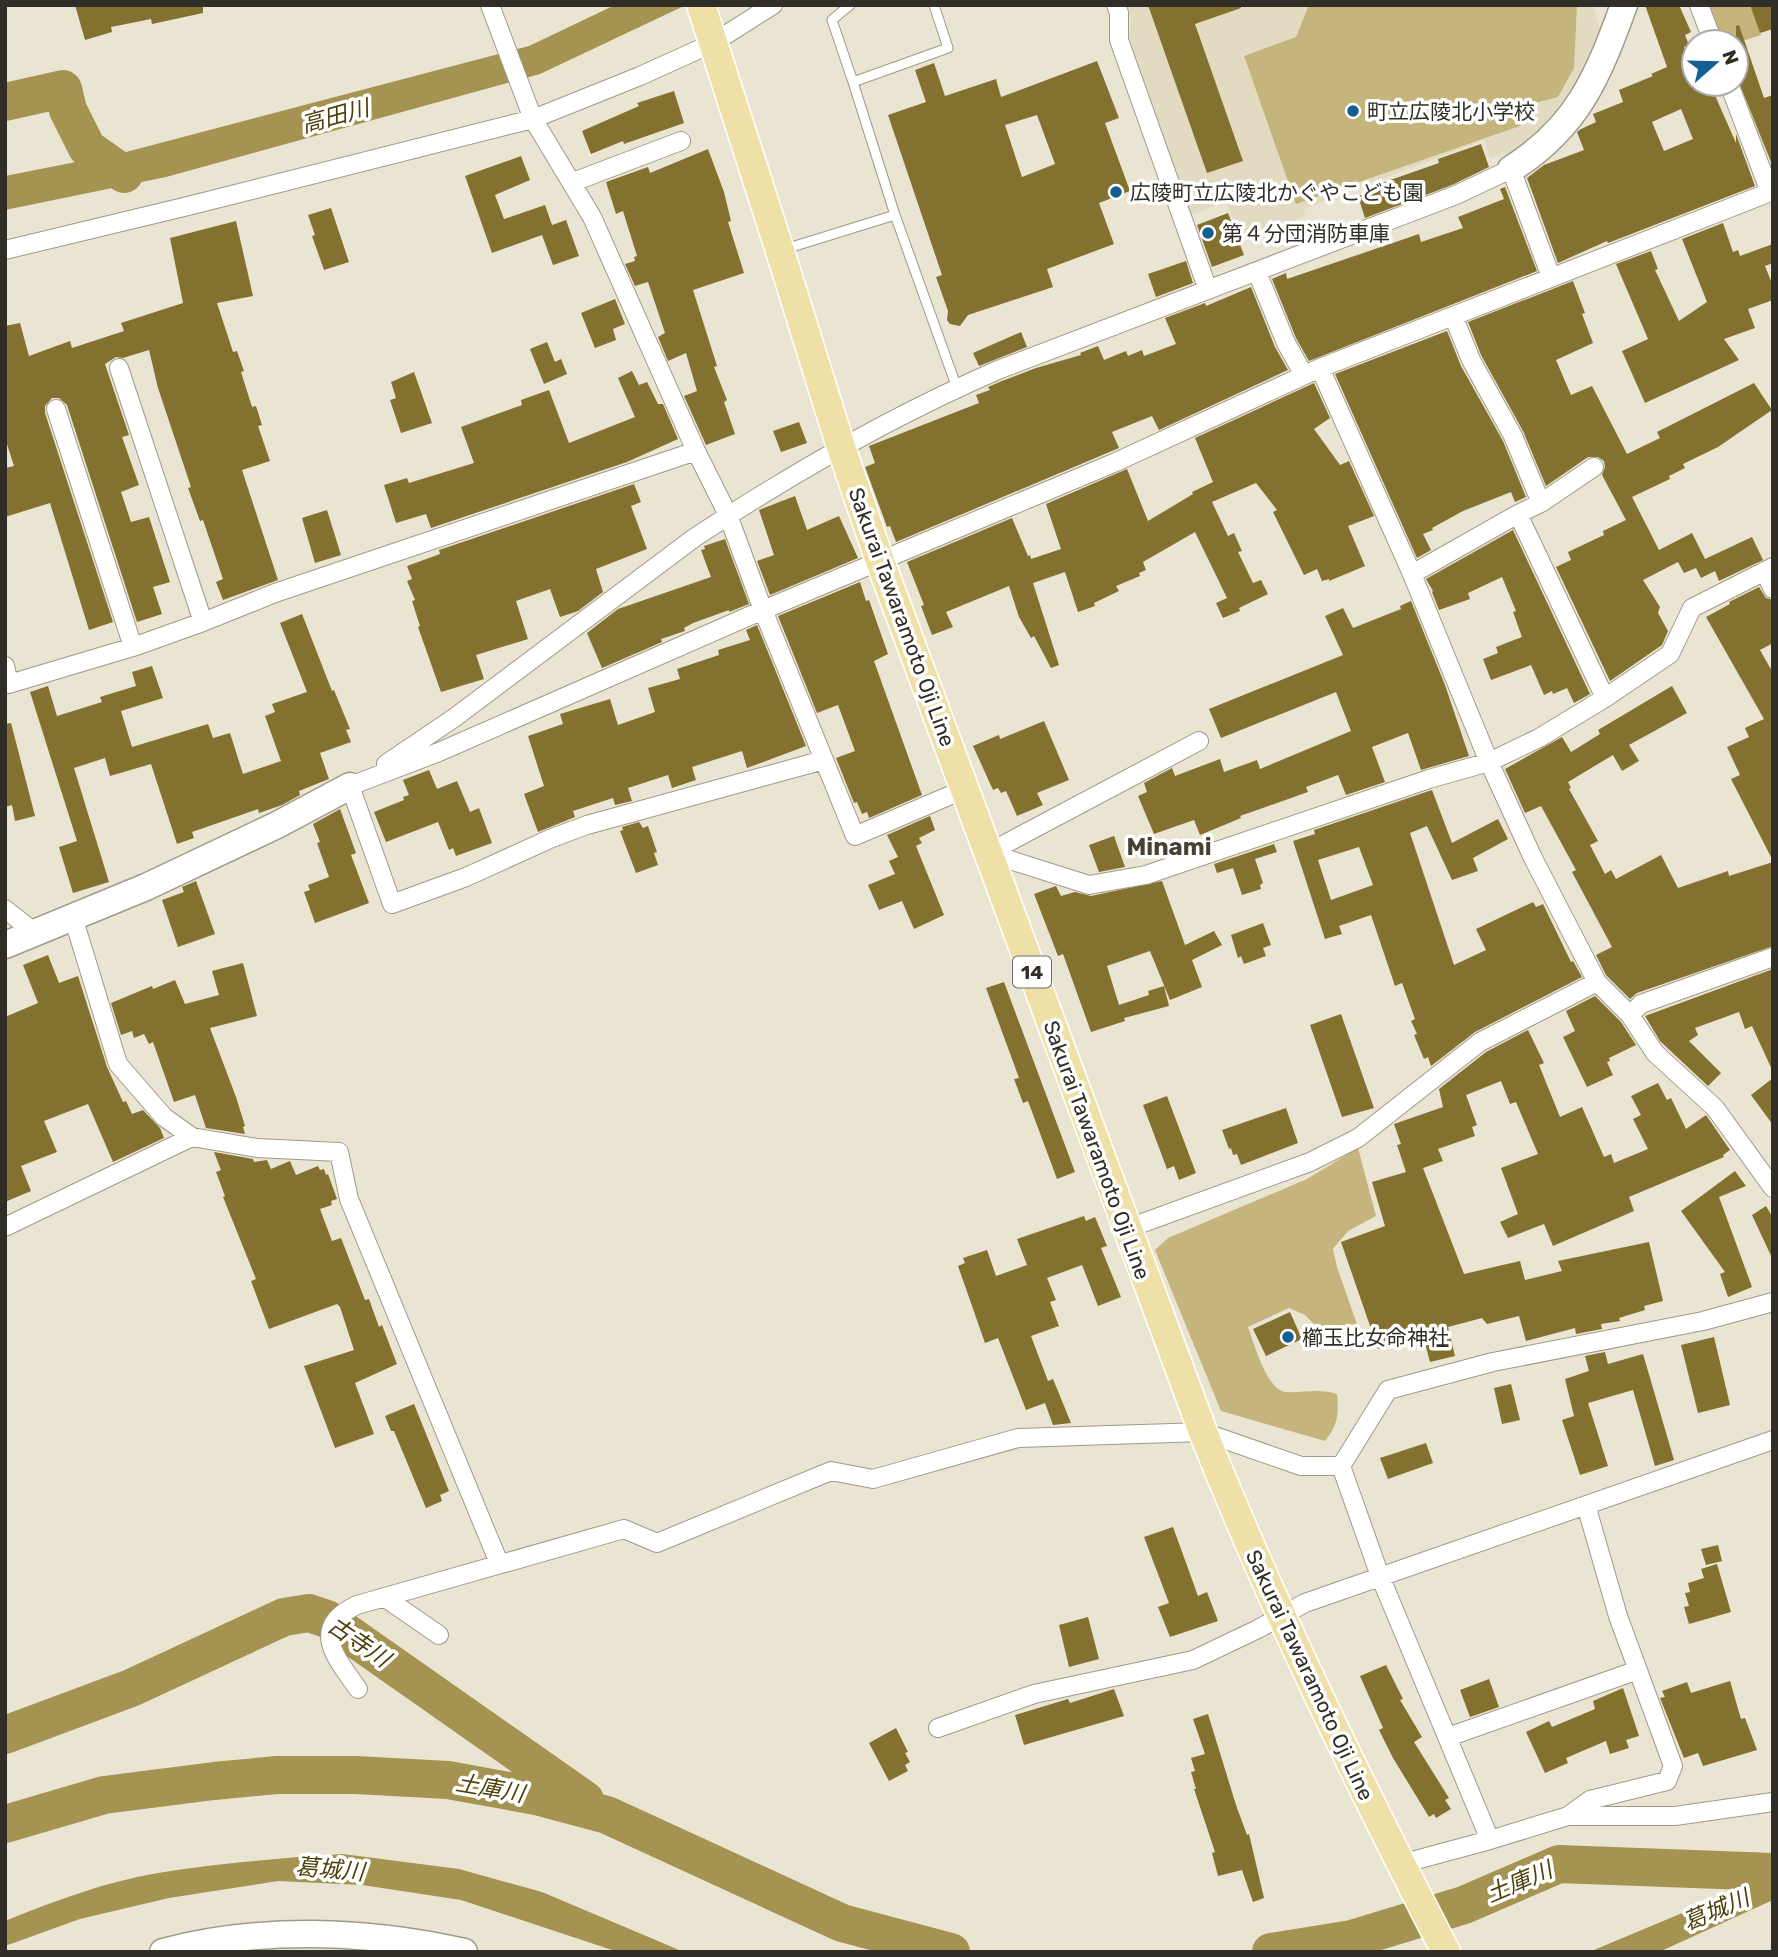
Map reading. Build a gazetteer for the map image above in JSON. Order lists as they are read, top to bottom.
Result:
{
  "streets": {
    "main road": ["Sakurai Tawaramoto Oji Line", "14"]
  },
  "districts": ["Minami"],
  "water": [
    "高田川",
    "古寺川",
    "土庫川",
    "葛城川"
  ],
  "places": [
    "町立広陵北小学校",
    "広陵町立広陵北かぐやこども園",
    "第４分団消防車庫",
    "櫛玉比女命神社"
  ],
  "north": "right"
}
